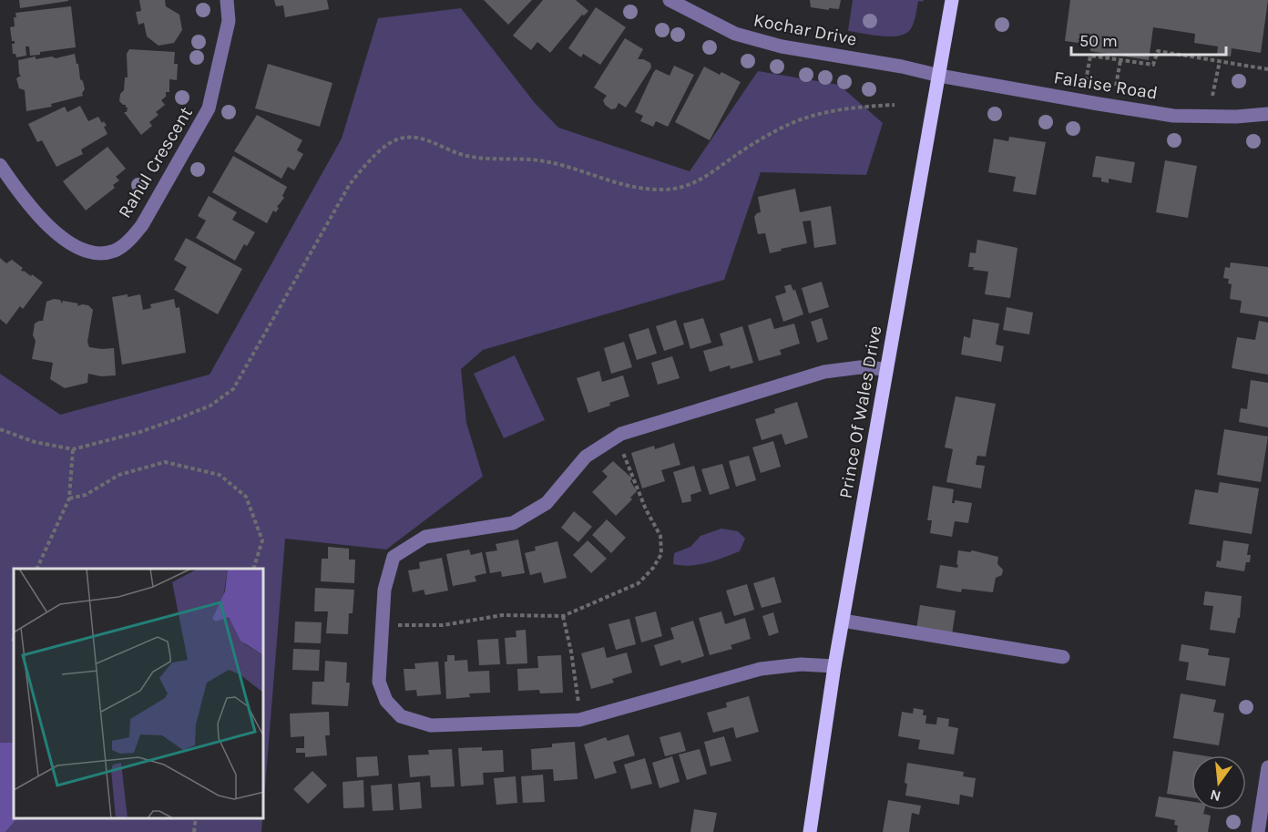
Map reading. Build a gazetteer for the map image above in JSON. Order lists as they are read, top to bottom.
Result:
{
  "streets": {
    "main road": ["Prince Of Wales Drive"],
    "street": ["Kochar Drive", "Falaise Road", "Rahul Crescent"]
  },
  "crossings": [
    ["Kochar Drive", "Falaise Road"],
    ["Kochar Drive", "Prince Of Wales Drive"],
    ["Falaise Road", "Prince Of Wales Drive"]
  ],
  "scale_bar": "50 m",
  "north": "bottom"
}
